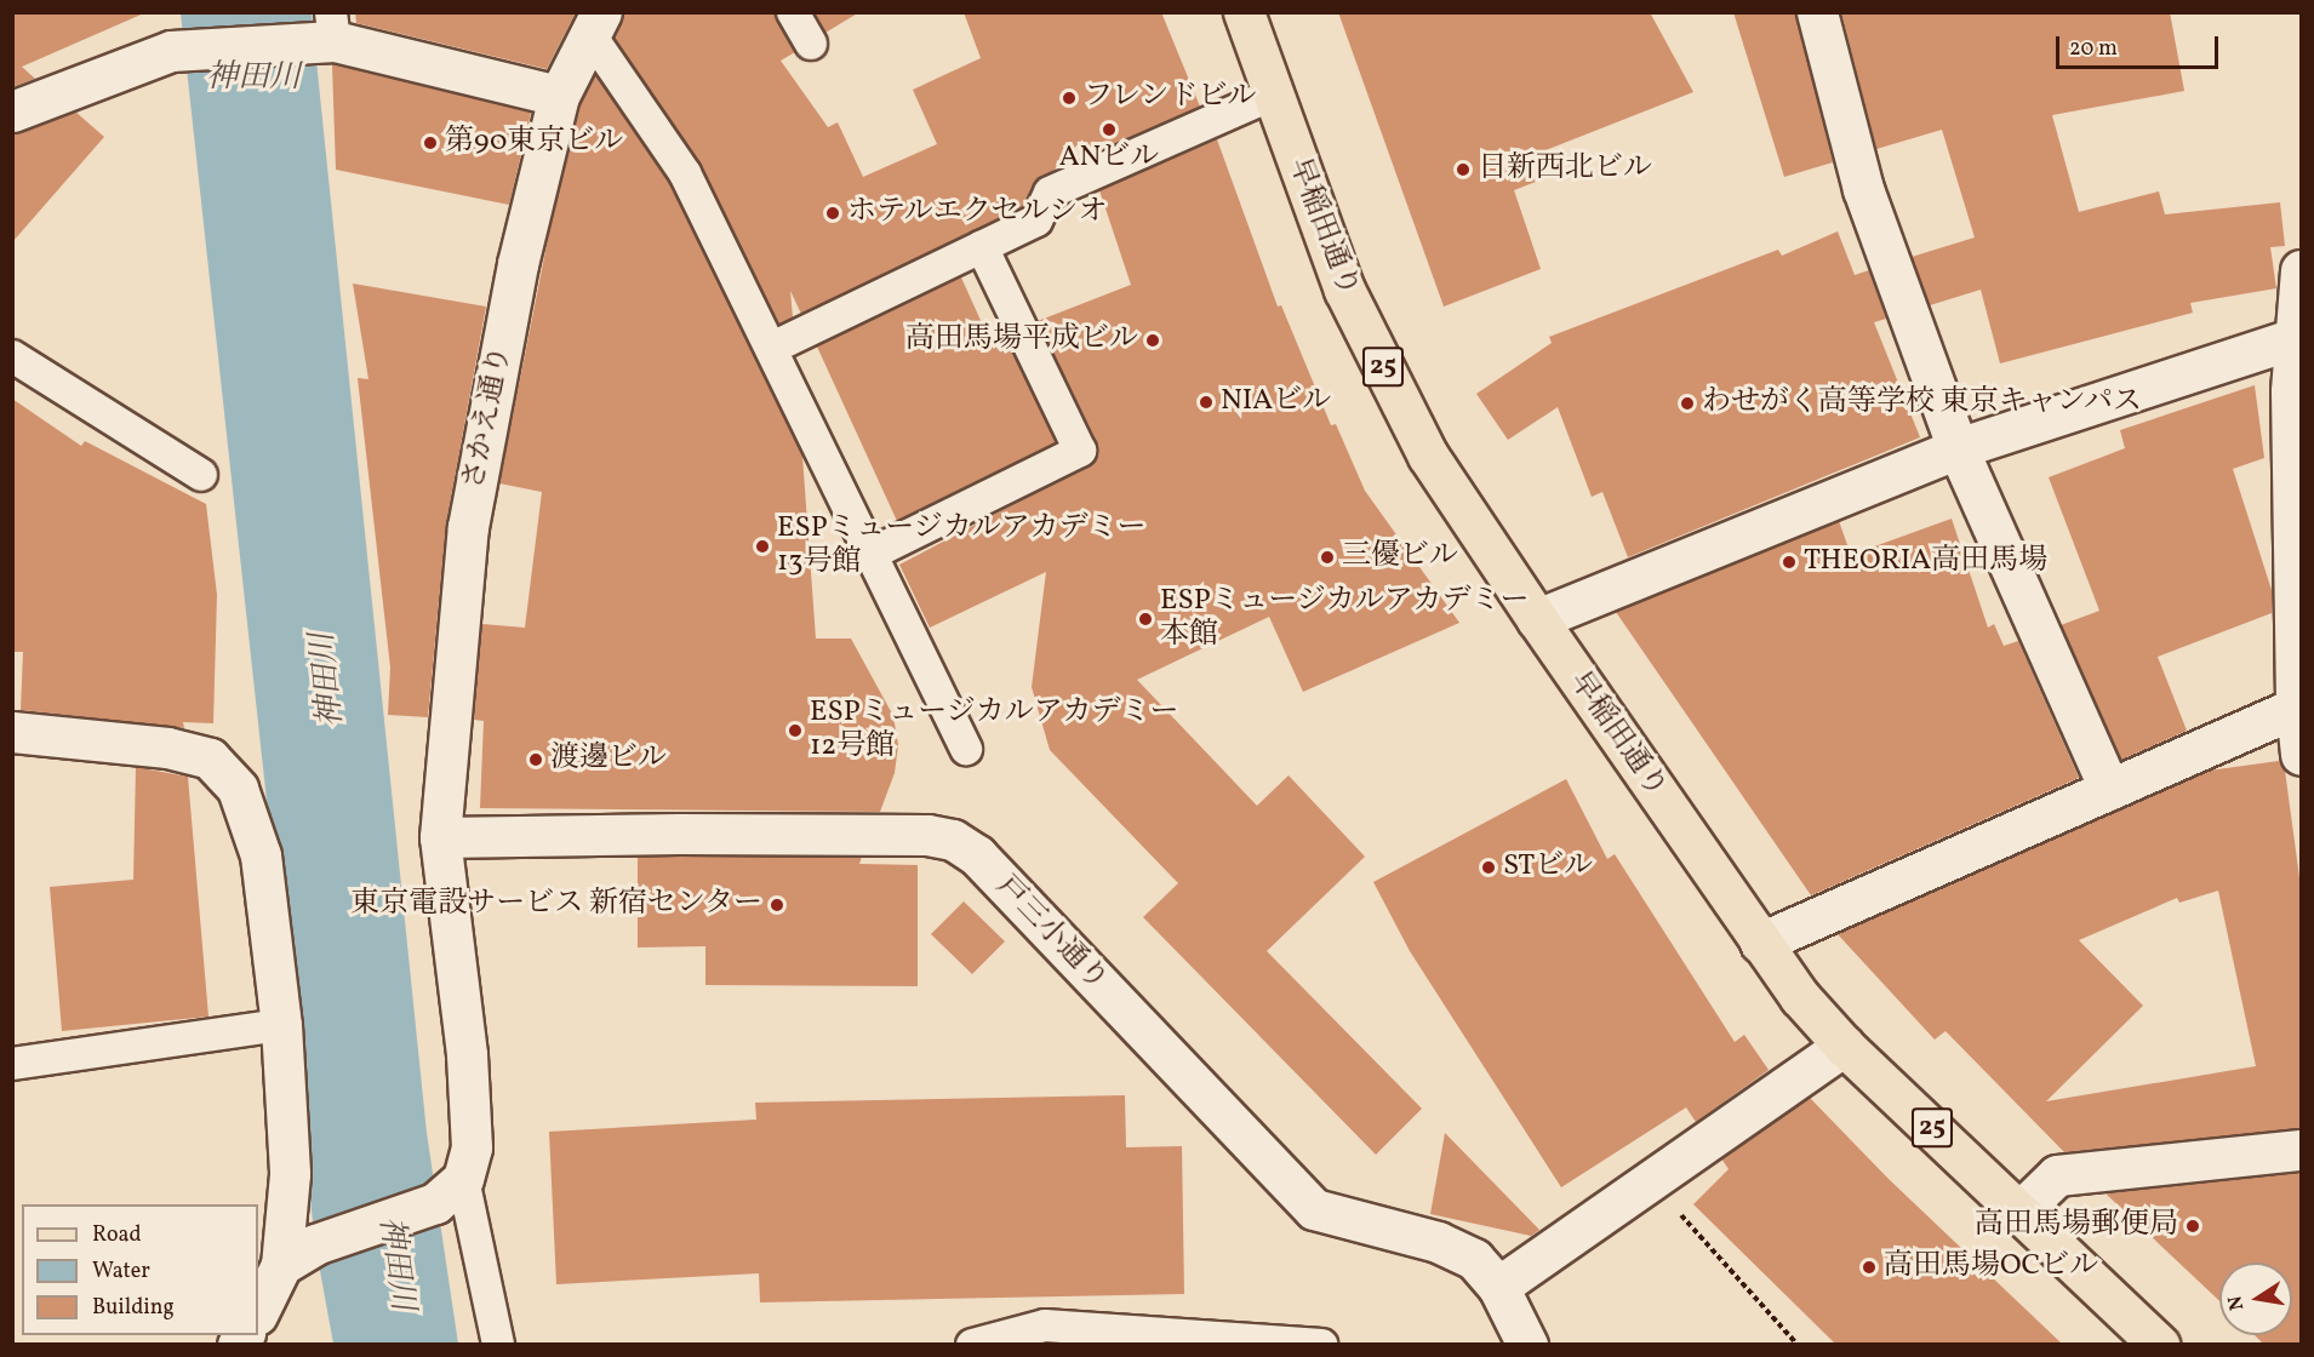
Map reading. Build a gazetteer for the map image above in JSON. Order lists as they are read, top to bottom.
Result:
{
  "streets": {
    "main road": ["早稲田通り", "25"],
    "street": ["さかえ通り", "戸三小通り"]
  },
  "crossings": [
    ["さかえ通り", "戸三小通り"]
  ],
  "water": ["神田川"],
  "places": [
    "フレンドビル",
    "ANビル",
    "第90東京ビル",
    "日新西北ビル",
    "ホテルエクセルシオ",
    "高田馬場平成ビル",
    "NIAビル",
    "わせがく高等学校 東京キャンパス",
    "ESPミュージカルアカデミー 13号館",
    "三優ビル",
    "THEORIA高田馬場",
    "ESPミュージカルアカデミー 本館",
    "ESPミュージカルアカデミー 12号館",
    "渡邊ビル",
    "STビル",
    "東京電設サービス 新宿センター",
    "高田馬場郵便局",
    "高田馬場OCビル"
  ],
  "legend": ["Road", "Water", "Building"],
  "scale_bar": "20 m",
  "north": "left"
}
